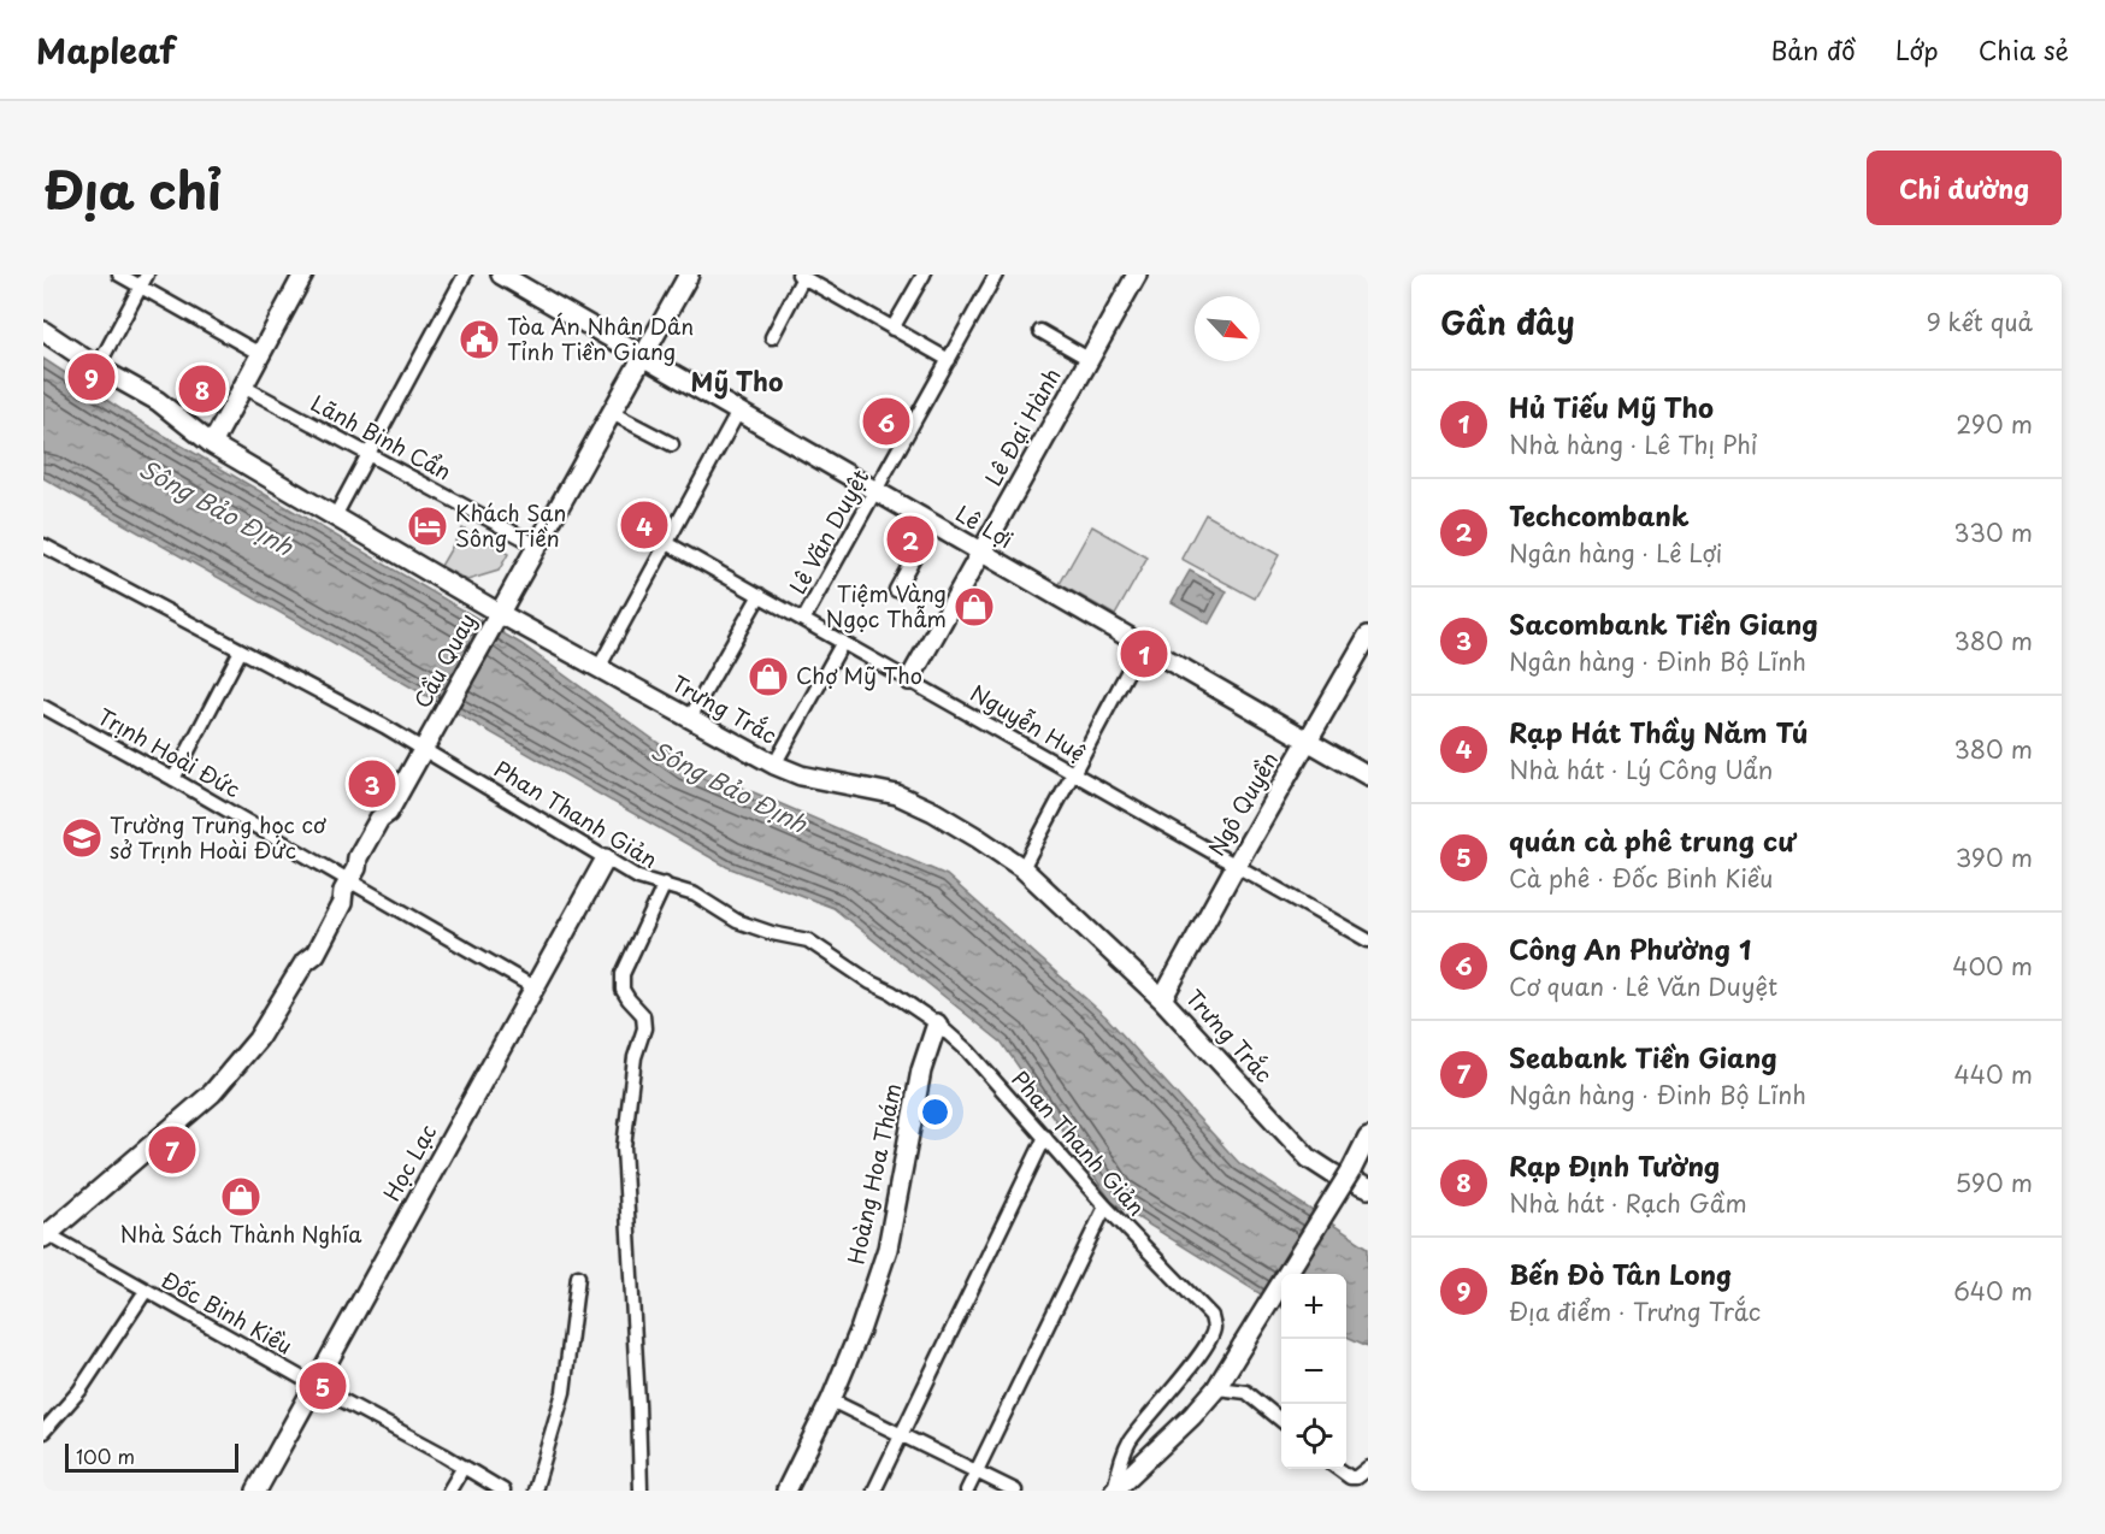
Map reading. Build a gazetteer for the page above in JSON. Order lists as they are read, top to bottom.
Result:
{
  "streets": {
    "street": [
      "Lê Đại Hành",
      "Lãnh Binh Cẩn",
      "Lê Lợi",
      "Lê Văn Duyệt",
      "Cầu Quay",
      "Trưng Trắc",
      "Nguyễn Huệ",
      "Trịnh Hoài Đức",
      "Ngô Quyền",
      "Phan Thanh Giản",
      "Học Lạc",
      "Hoàng Hoa Thám",
      "Đốc Binh Kiều"
    ]
  },
  "crossings": [
    ["Lê Đại Hành", "Lê Lợi"],
    ["Lê Đại Hành", "Nguyễn Huệ"],
    ["Lãnh Binh Cẩn", "Cầu Quay"],
    ["Lê Lợi", "Lê Văn Duyệt"],
    ["Lê Lợi", "Cầu Quay"],
    ["Lê Lợi", "Ngô Quyền"],
    ["Lê Văn Duyệt", "Nguyễn Huệ"],
    ["Cầu Quay", "Trưng Trắc"],
    ["Cầu Quay", "Trịnh Hoài Đức"],
    ["Cầu Quay", "Phan Thanh Giản"],
    ["Cầu Quay", "Đốc Binh Kiều"],
    ["Trưng Trắc", "Ngô Quyền"],
    ["Nguyễn Huệ", "Ngô Quyền"],
    ["Trịnh Hoài Đức", "Học Lạc"],
    ["Phan Thanh Giản", "Học Lạc"],
    ["Phan Thanh Giản", "Hoàng Hoa Thám"],
    ["Học Lạc", "Đốc Binh Kiều"]
  ],
  "districts": ["Mỹ Tho"],
  "water": ["Sông Bảo Định"],
  "places": {
    "public building": ["Tòa Án Nhân Dân Tỉnh Tiền Giang"],
    "hotel": ["Khách Sạn Sông Tiền"],
    "shop": ["Tiệm Vàng Ngọc Thẫm", "Chợ Mỹ Tho", "Nhà Sách Thành Nghĩa"],
    "school or university": ["Trường Trung học cơ sở Trịnh Hoài Đức"]
  },
  "scale_bar": "100 m",
  "north": "bottom right",
  "page": {
    "header": "Mapleaf",
    "nav": ["Bản đồ", "Lớp", "Chia sẻ"],
    "title": "Địa chỉ",
    "buttons": "Chỉ đường",
    "heading": ["Gần đây", "9 kết quả"],
    "pins": [
      "9",
      "8",
      "6",
      "4",
      "2",
      "1",
      "3",
      "7",
      "5"
    ],
    "list": [
      {
        "mark": "1",
        "name": "Hủ Tiếu Mỹ Tho",
        "note": "Nhà hàng · Lê Thị Phỉ",
        "value": "290 m"
      },
      {
        "mark": "2",
        "name": "Techcombank",
        "note": "Ngân hàng · Lê Lợi",
        "value": "330 m"
      },
      {
        "mark": "3",
        "name": "Sacombank Tiền Giang",
        "note": "Ngân hàng · Đinh Bộ Lĩnh",
        "value": "380 m"
      },
      {
        "mark": "4",
        "name": "Rạp Hát Thầy Năm Tú",
        "note": "Nhà hát · Lý Công Uẩn",
        "value": "380 m"
      },
      {
        "mark": "5",
        "name": "quán cà phê trung cư",
        "note": "Cà phê · Đốc Binh Kiều",
        "value": "390 m"
      },
      {
        "mark": "6",
        "name": "Công An Phường 1",
        "note": "Cơ quan · Lê Văn Duyệt",
        "value": "400 m"
      },
      {
        "mark": "7",
        "name": "Seabank Tiền Giang",
        "note": "Ngân hàng · Đinh Bộ Lĩnh",
        "value": "440 m"
      },
      {
        "mark": "8",
        "name": "Rạp Định Tường",
        "note": "Nhà hát · Rạch Gầm",
        "value": "590 m"
      },
      {
        "mark": "9",
        "name": "Bến Đò Tân Long",
        "note": "Địa điểm · Trưng Trắc",
        "value": "640 m"
      }
    ],
    "map_buttons": ["+", "−"],
    "scale": "100 m"
  }
}
